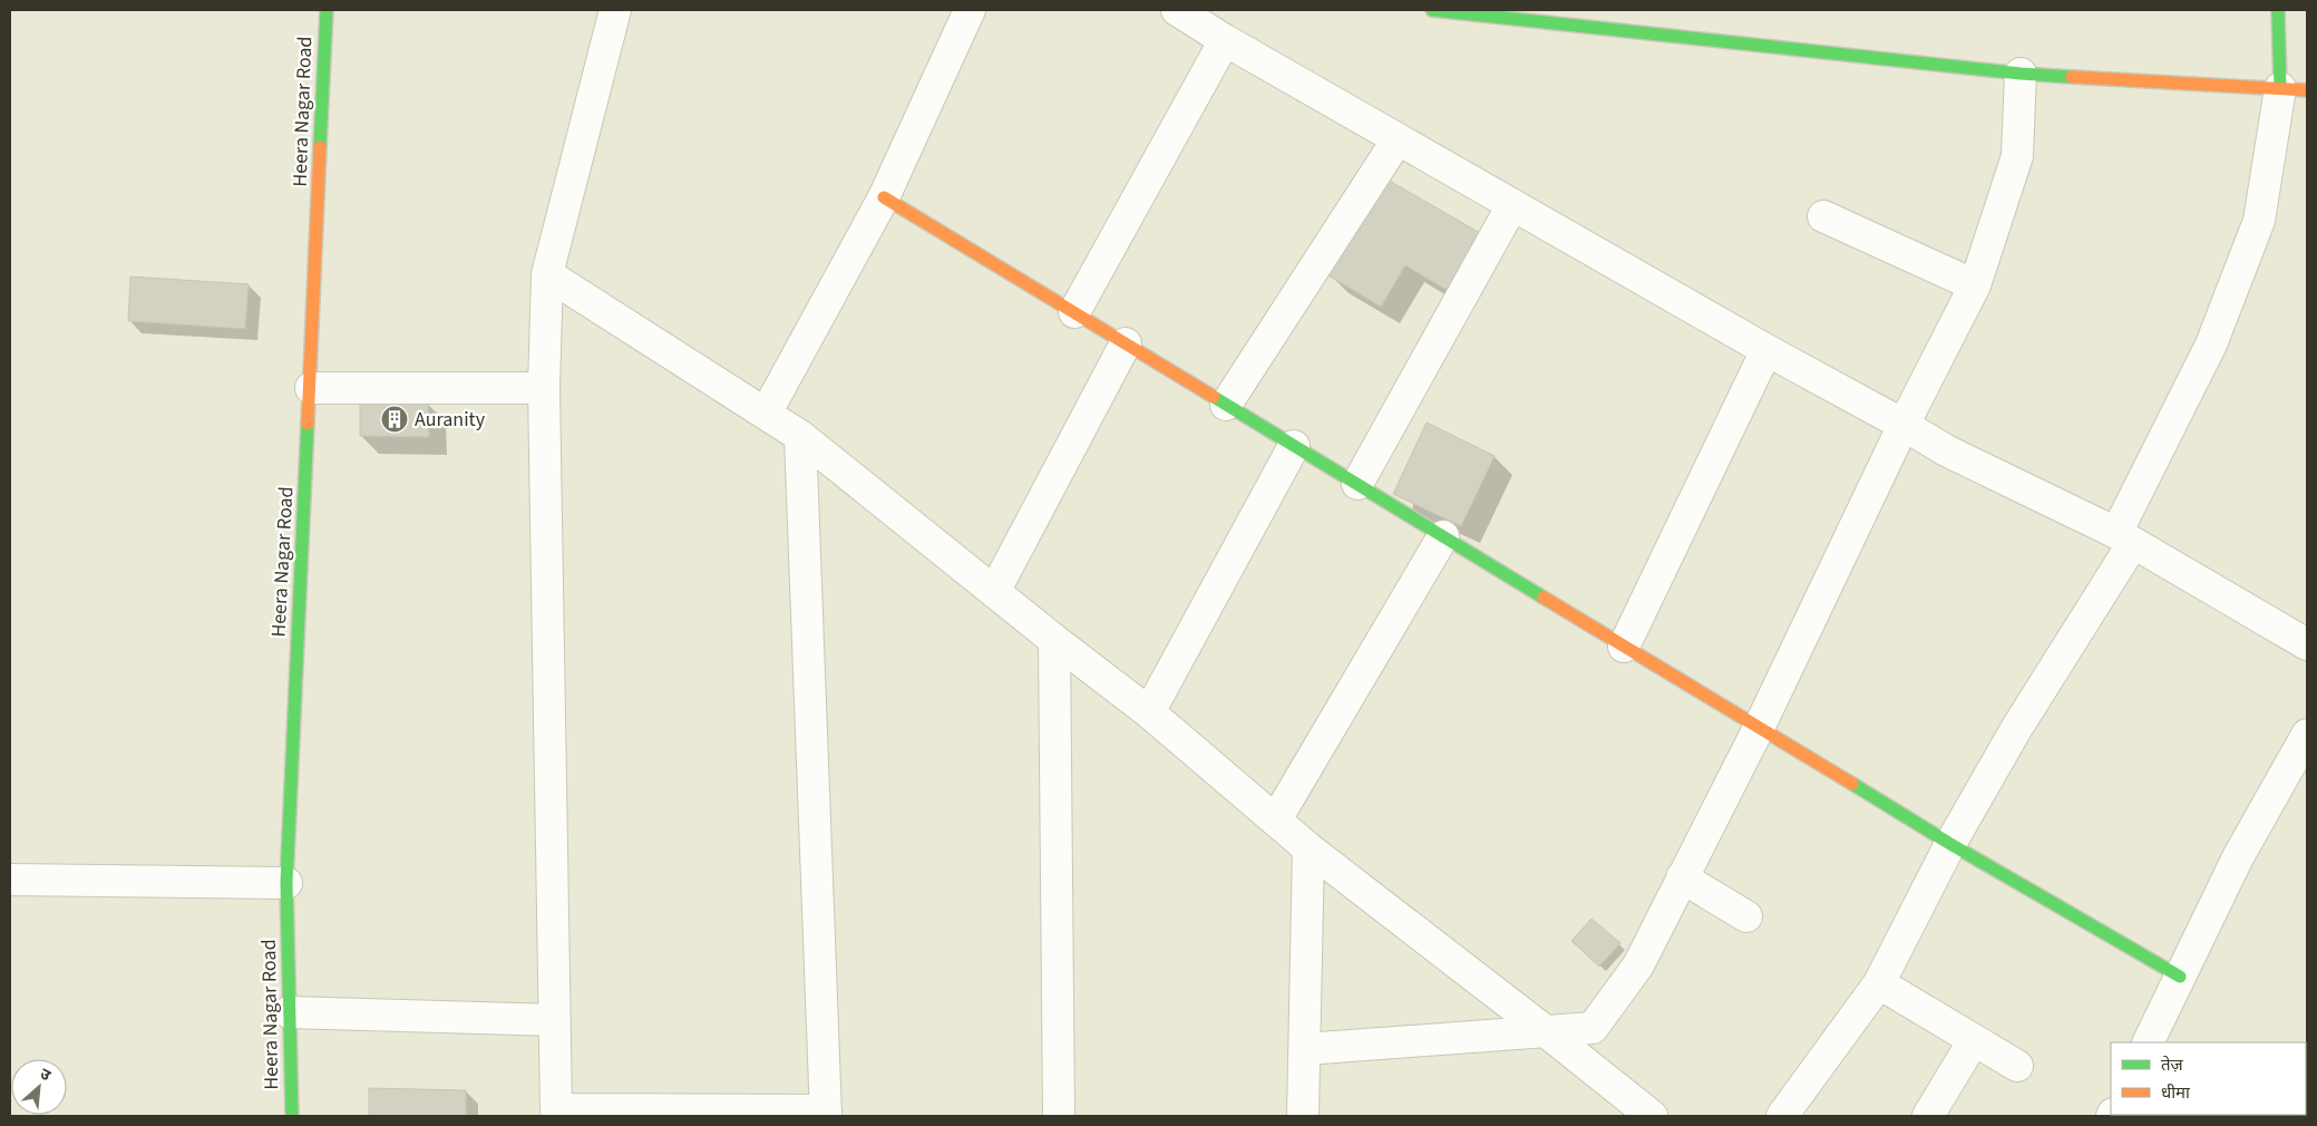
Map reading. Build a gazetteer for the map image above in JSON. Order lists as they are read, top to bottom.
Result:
{
  "streets": {
    "street": ["Heera Nagar Road"]
  },
  "places": {
    "building": ["Auranity"]
  },
  "legend": ["तेज़", "धीमा"],
  "north": "top right"
}
